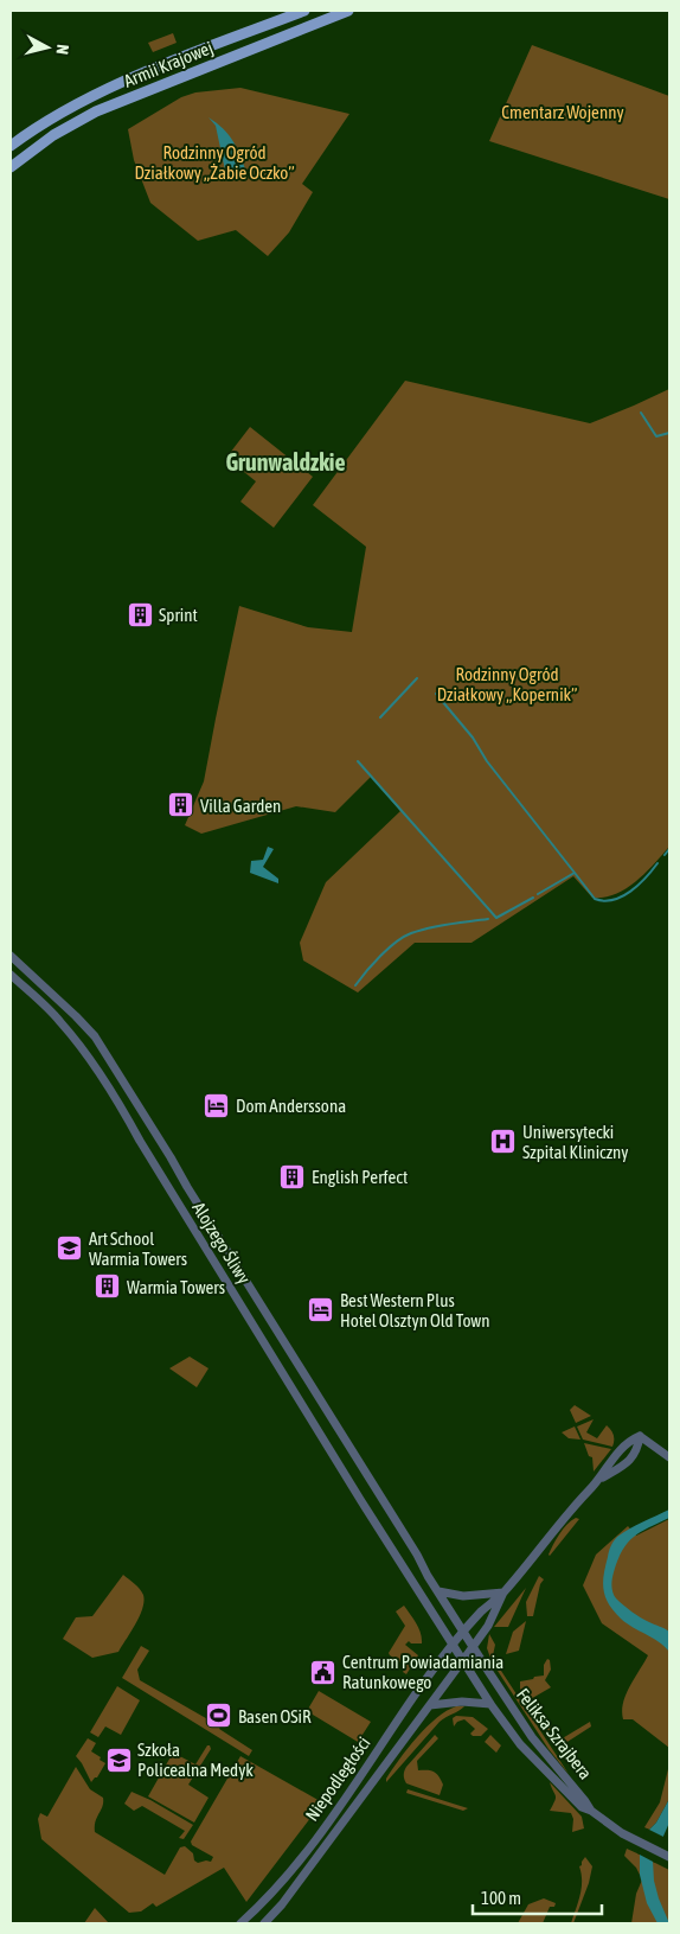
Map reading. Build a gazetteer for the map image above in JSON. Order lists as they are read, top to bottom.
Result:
{
  "streets": {
    "main road": ["Armii Krajowej"],
    "street": ["Alojzego Śliwy", "Feliksa Szrajbera", "Niepodległości"]
  },
  "crossings": [
    ["Alojzego Śliwy", "Feliksa Szrajbera"],
    ["Alojzego Śliwy", "Niepodległości"],
    ["Feliksa Szrajbera", "Niepodległości"]
  ],
  "districts": ["Grunwaldzkie"],
  "parks": ["Cmentarz Wojenny", "Rodzinny Ogród Działkowy „Żabie Oczko”", "Rodzinny Ogród Działkowy „Kopernik”"],
  "places": {
    "building": [
      "Sprint",
      "Villa Garden",
      "English Perfect",
      "Warmia Towers"
    ],
    "hotel": ["Dom Anderssona", "Best Western Plus Hotel Olsztyn Old Town"],
    "hospital": ["Uniwersytecki Szpital Kliniczny"],
    "school or university": ["Art School Warmia Towers", "Szkoła Policealna Medyk"],
    "public building": ["Centrum Powiadamiania Ratunkowego"],
    "sports": ["Basen OSiR"]
  },
  "scale_bar": "100 m",
  "north": "right"
}
